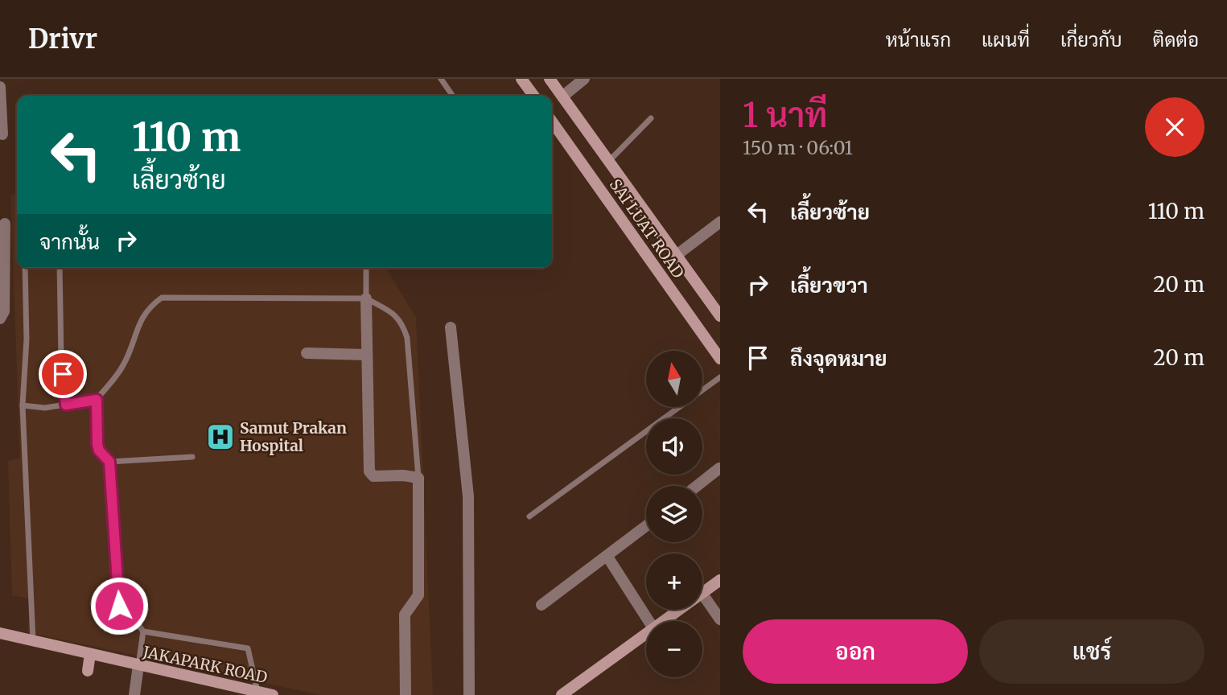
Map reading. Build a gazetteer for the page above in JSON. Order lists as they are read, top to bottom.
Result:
{
  "streets": {
    "main road": ["SAI LUAT ROAD", "JAKAPARK ROAD"]
  },
  "places": {
    "hospital": ["Samut Prakan Hospital"]
  },
  "north": "top",
  "page": {
    "header": "Drivr",
    "nav": [
      "หน้าแรก",
      "แผนที่",
      "เกี่ยวกับ",
      "ติดต่อ"
    ],
    "heading": ["1 นาที", "150 m · 06:01"],
    "turn": ["110 m", "เลี้ยวซ้าย"],
    "list": [
      {
        "name": "เลี้ยวซ้าย",
        "value": "110 m"
      },
      {
        "name": "เลี้ยวขวา",
        "value": "20 m"
      },
      {
        "name": "ถึงจุดหมาย",
        "value": "20 m"
      }
    ],
    "then": "จากนั้น",
    "map_buttons": ["+", "−"],
    "buttons": ["ออก", "แชร์"]
  }
}
